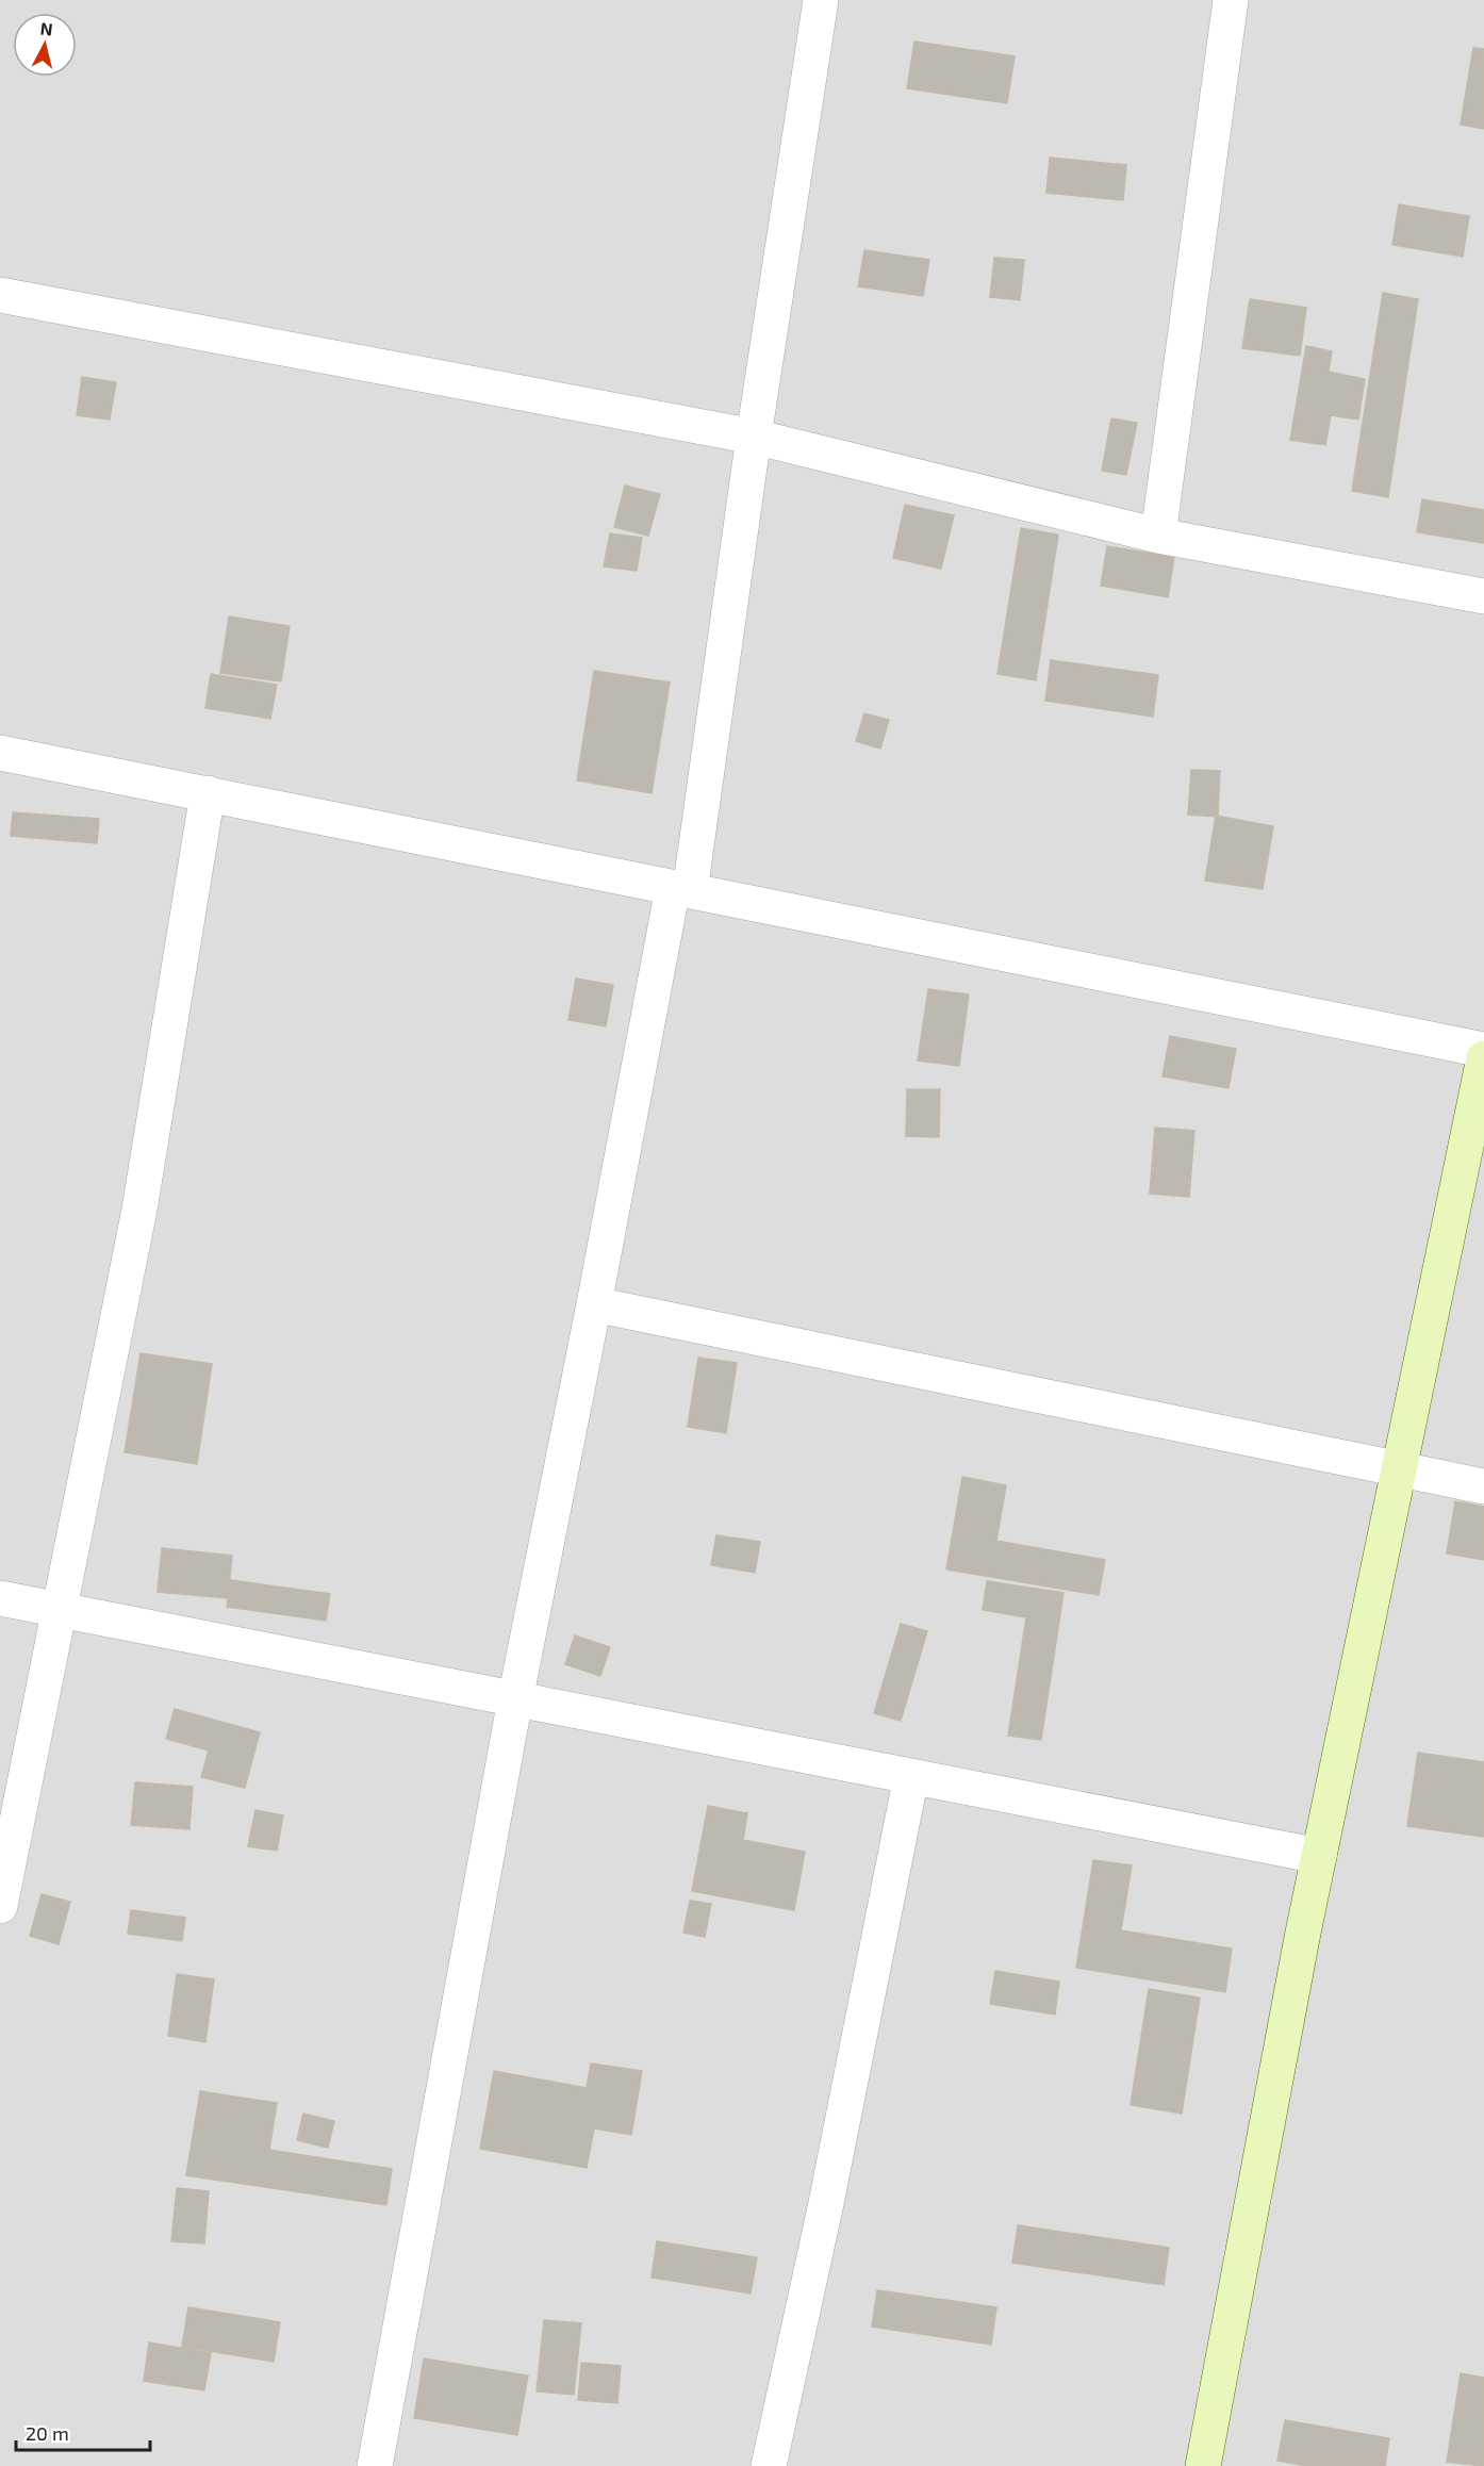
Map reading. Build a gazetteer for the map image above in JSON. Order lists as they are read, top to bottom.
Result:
{
  "scale_bar": "20 m",
  "north": "top"
}
